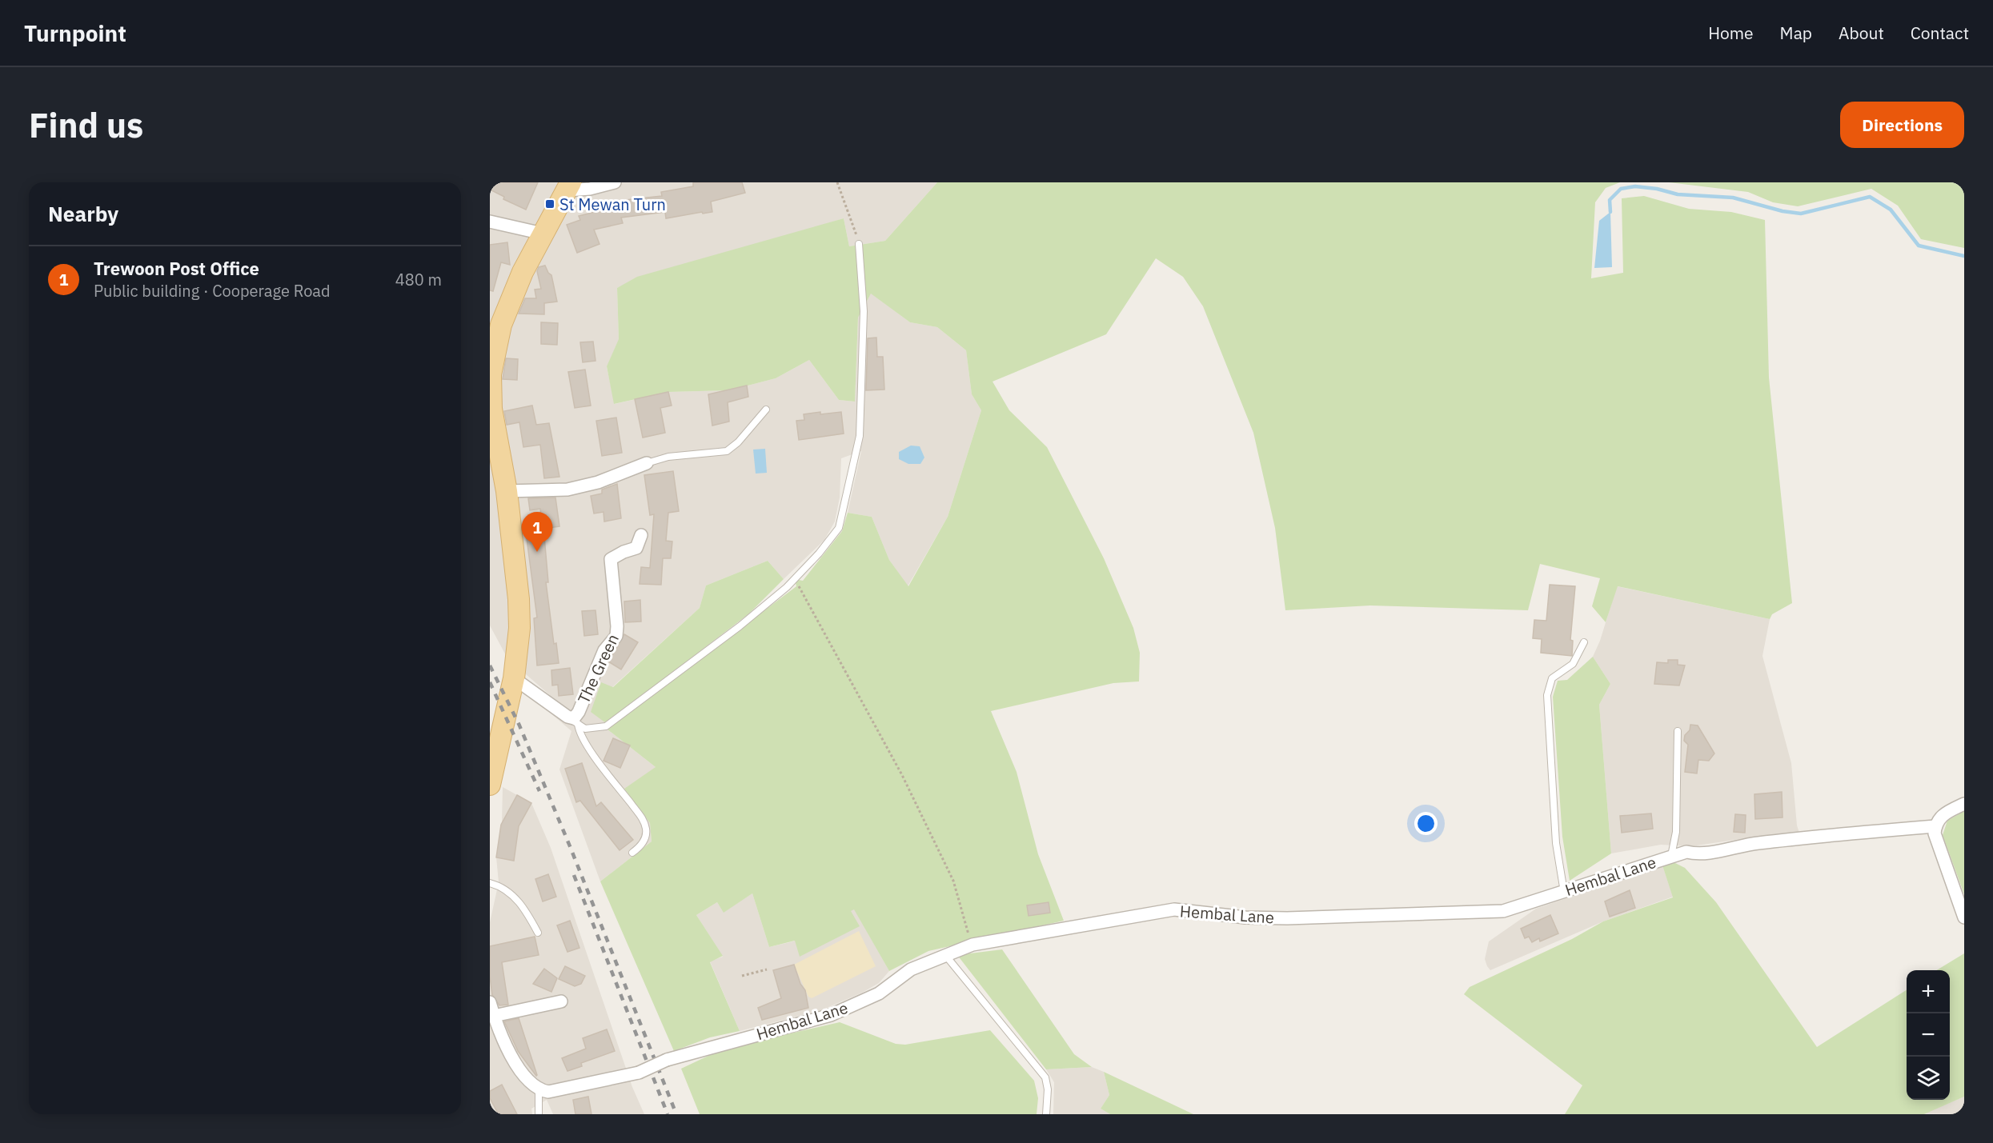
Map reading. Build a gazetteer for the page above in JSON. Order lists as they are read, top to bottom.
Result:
{
  "streets": {
    "street": ["The Green", "Hembal Lane"]
  },
  "places": {
    "transit": ["St Mewan Turn"]
  },
  "page": {
    "header": "Turnpoint",
    "nav": [
      "Home",
      "Map",
      "About",
      "Contact"
    ],
    "buttons": "Directions",
    "title": "Find us",
    "heading": "Nearby",
    "list": [
      {
        "mark": "1",
        "name": "Trewoon Post Office",
        "note": "Public building · Cooperage Road",
        "value": "480 m"
      }
    ],
    "pins": "1",
    "map_buttons": ["+", "−"]
  }
}
